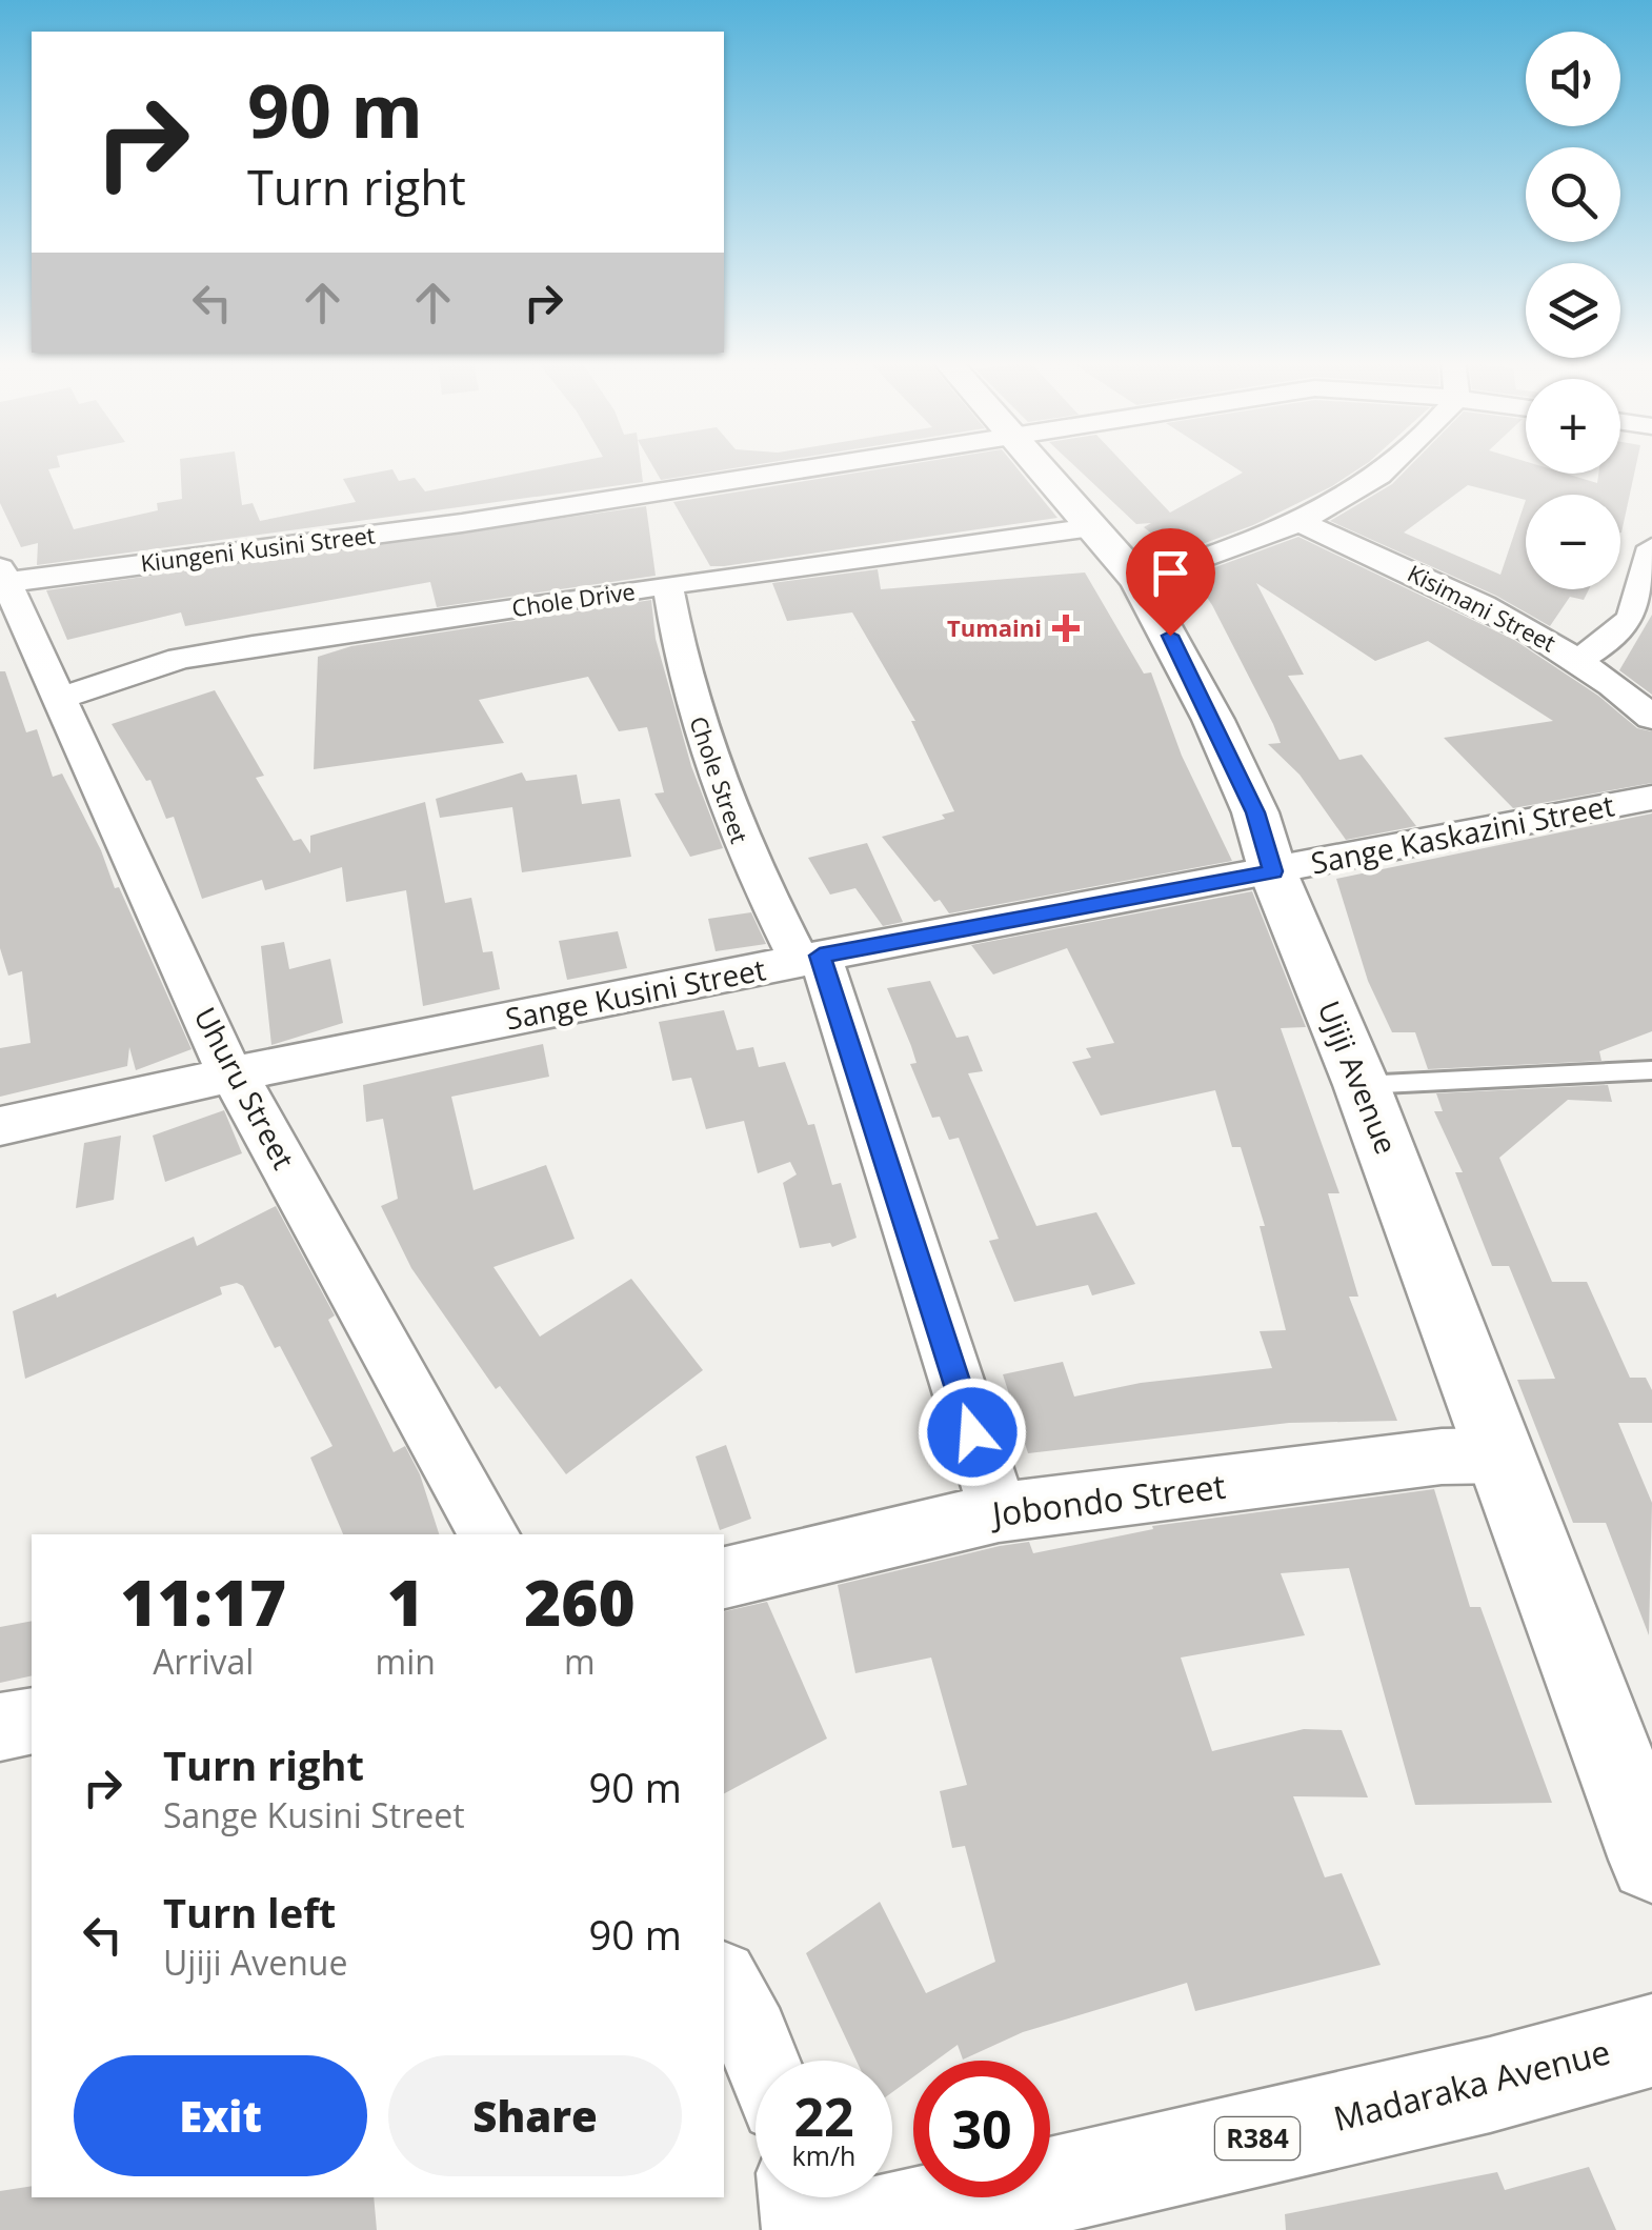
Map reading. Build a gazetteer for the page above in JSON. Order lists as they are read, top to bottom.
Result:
{
  "streets": {
    "main road": ["Ujiji Avenue", "Madaraka Avenue", "R384"],
    "street": [
      "Kiungeni Kusini Street",
      "Chole Drive",
      "Kisimani Street",
      "Chole Street",
      "Sange Kaskazini Street",
      "Sange Kusini Street",
      "Uhuru Street",
      "Jobondo Street"
    ]
  },
  "crossings": [
    ["Kiungeni Kusini Street", "Uhuru Street"],
    ["Chole Drive", "Chole Street"],
    ["Chole Drive", "Ujiji Avenue"],
    ["Chole Drive", "Uhuru Street"],
    ["Chole Street", "Sange Kusini Street"],
    ["Chole Street", "Jobondo Street"],
    ["Sange Kaskazini Street", "Sange Kusini Street"],
    ["Sange Kaskazini Street", "Ujiji Avenue"],
    ["Sange Kusini Street", "Ujiji Avenue"],
    ["Sange Kusini Street", "Uhuru Street"],
    ["Ujiji Avenue", "Jobondo Street"]
  ],
  "places": {
    "health": ["Tumaini"]
  },
  "page": {
    "map_buttons": ["+", "−"],
    "turn": ["90 m", "Turn right"],
    "eta": [
      "11:17",
      "Arrival",
      "1",
      "min",
      "260",
      "m"
    ],
    "list": [
      {
        "name": "Turn right",
        "note": "Sange Kusini Street",
        "value": "90 m"
      },
      {
        "name": "Turn left",
        "note": "Ujiji Avenue",
        "value": "90 m"
      }
    ],
    "buttons": ["Exit", "Share"],
    "speed": "22 km/h",
    "limit": "30"
  }
}
